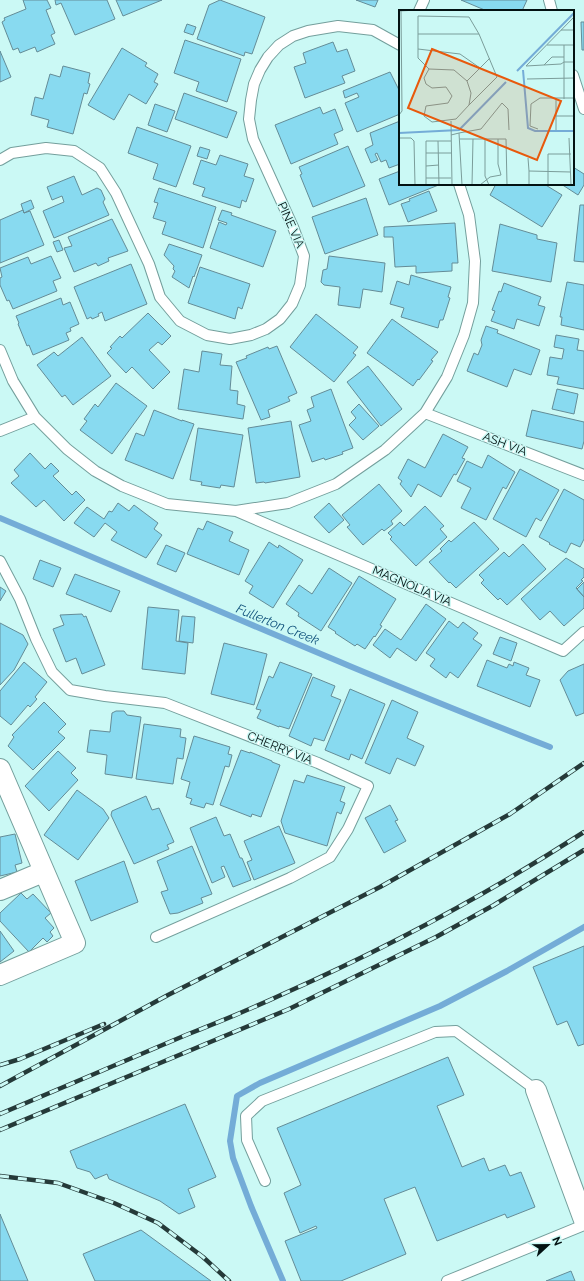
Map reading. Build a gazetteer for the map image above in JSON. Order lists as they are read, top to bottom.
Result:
{
  "streets": {
    "lane": [
      "PINE VIA",
      "ASH VIA",
      "MAGNOLIA VIA",
      "CHERRY VIA"
    ]
  },
  "water": ["Fullerton Creek"],
  "north": "right"
}
